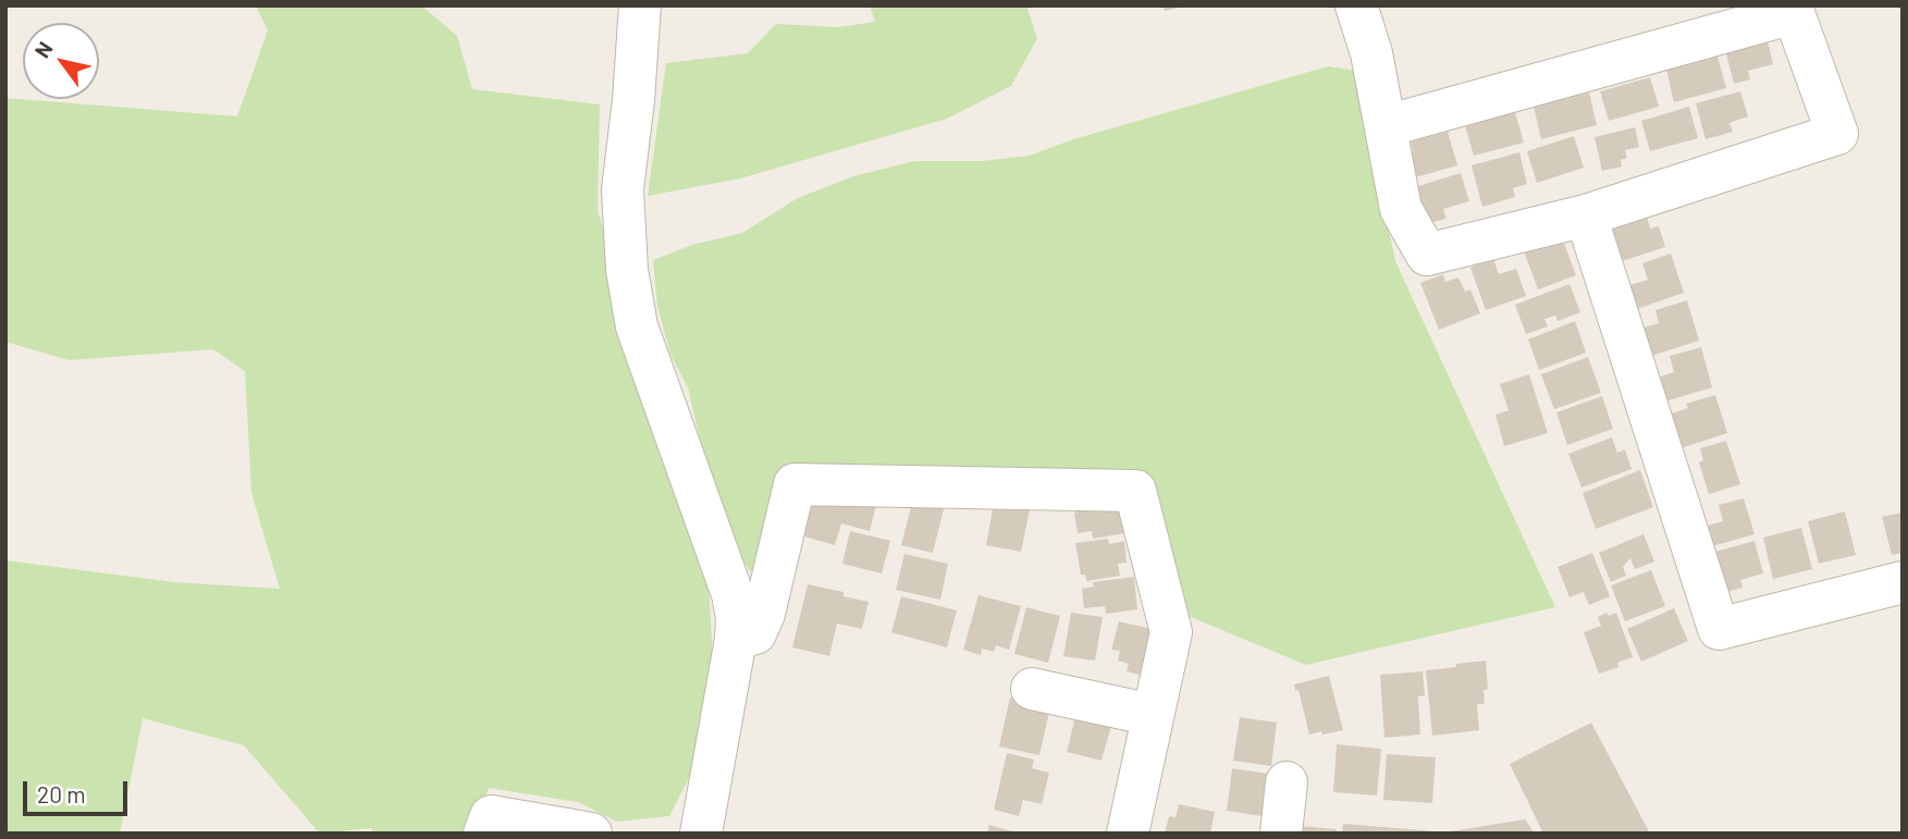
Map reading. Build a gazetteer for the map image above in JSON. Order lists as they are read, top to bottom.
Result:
{
  "scale_bar": "20 m",
  "north": "top left"
}
